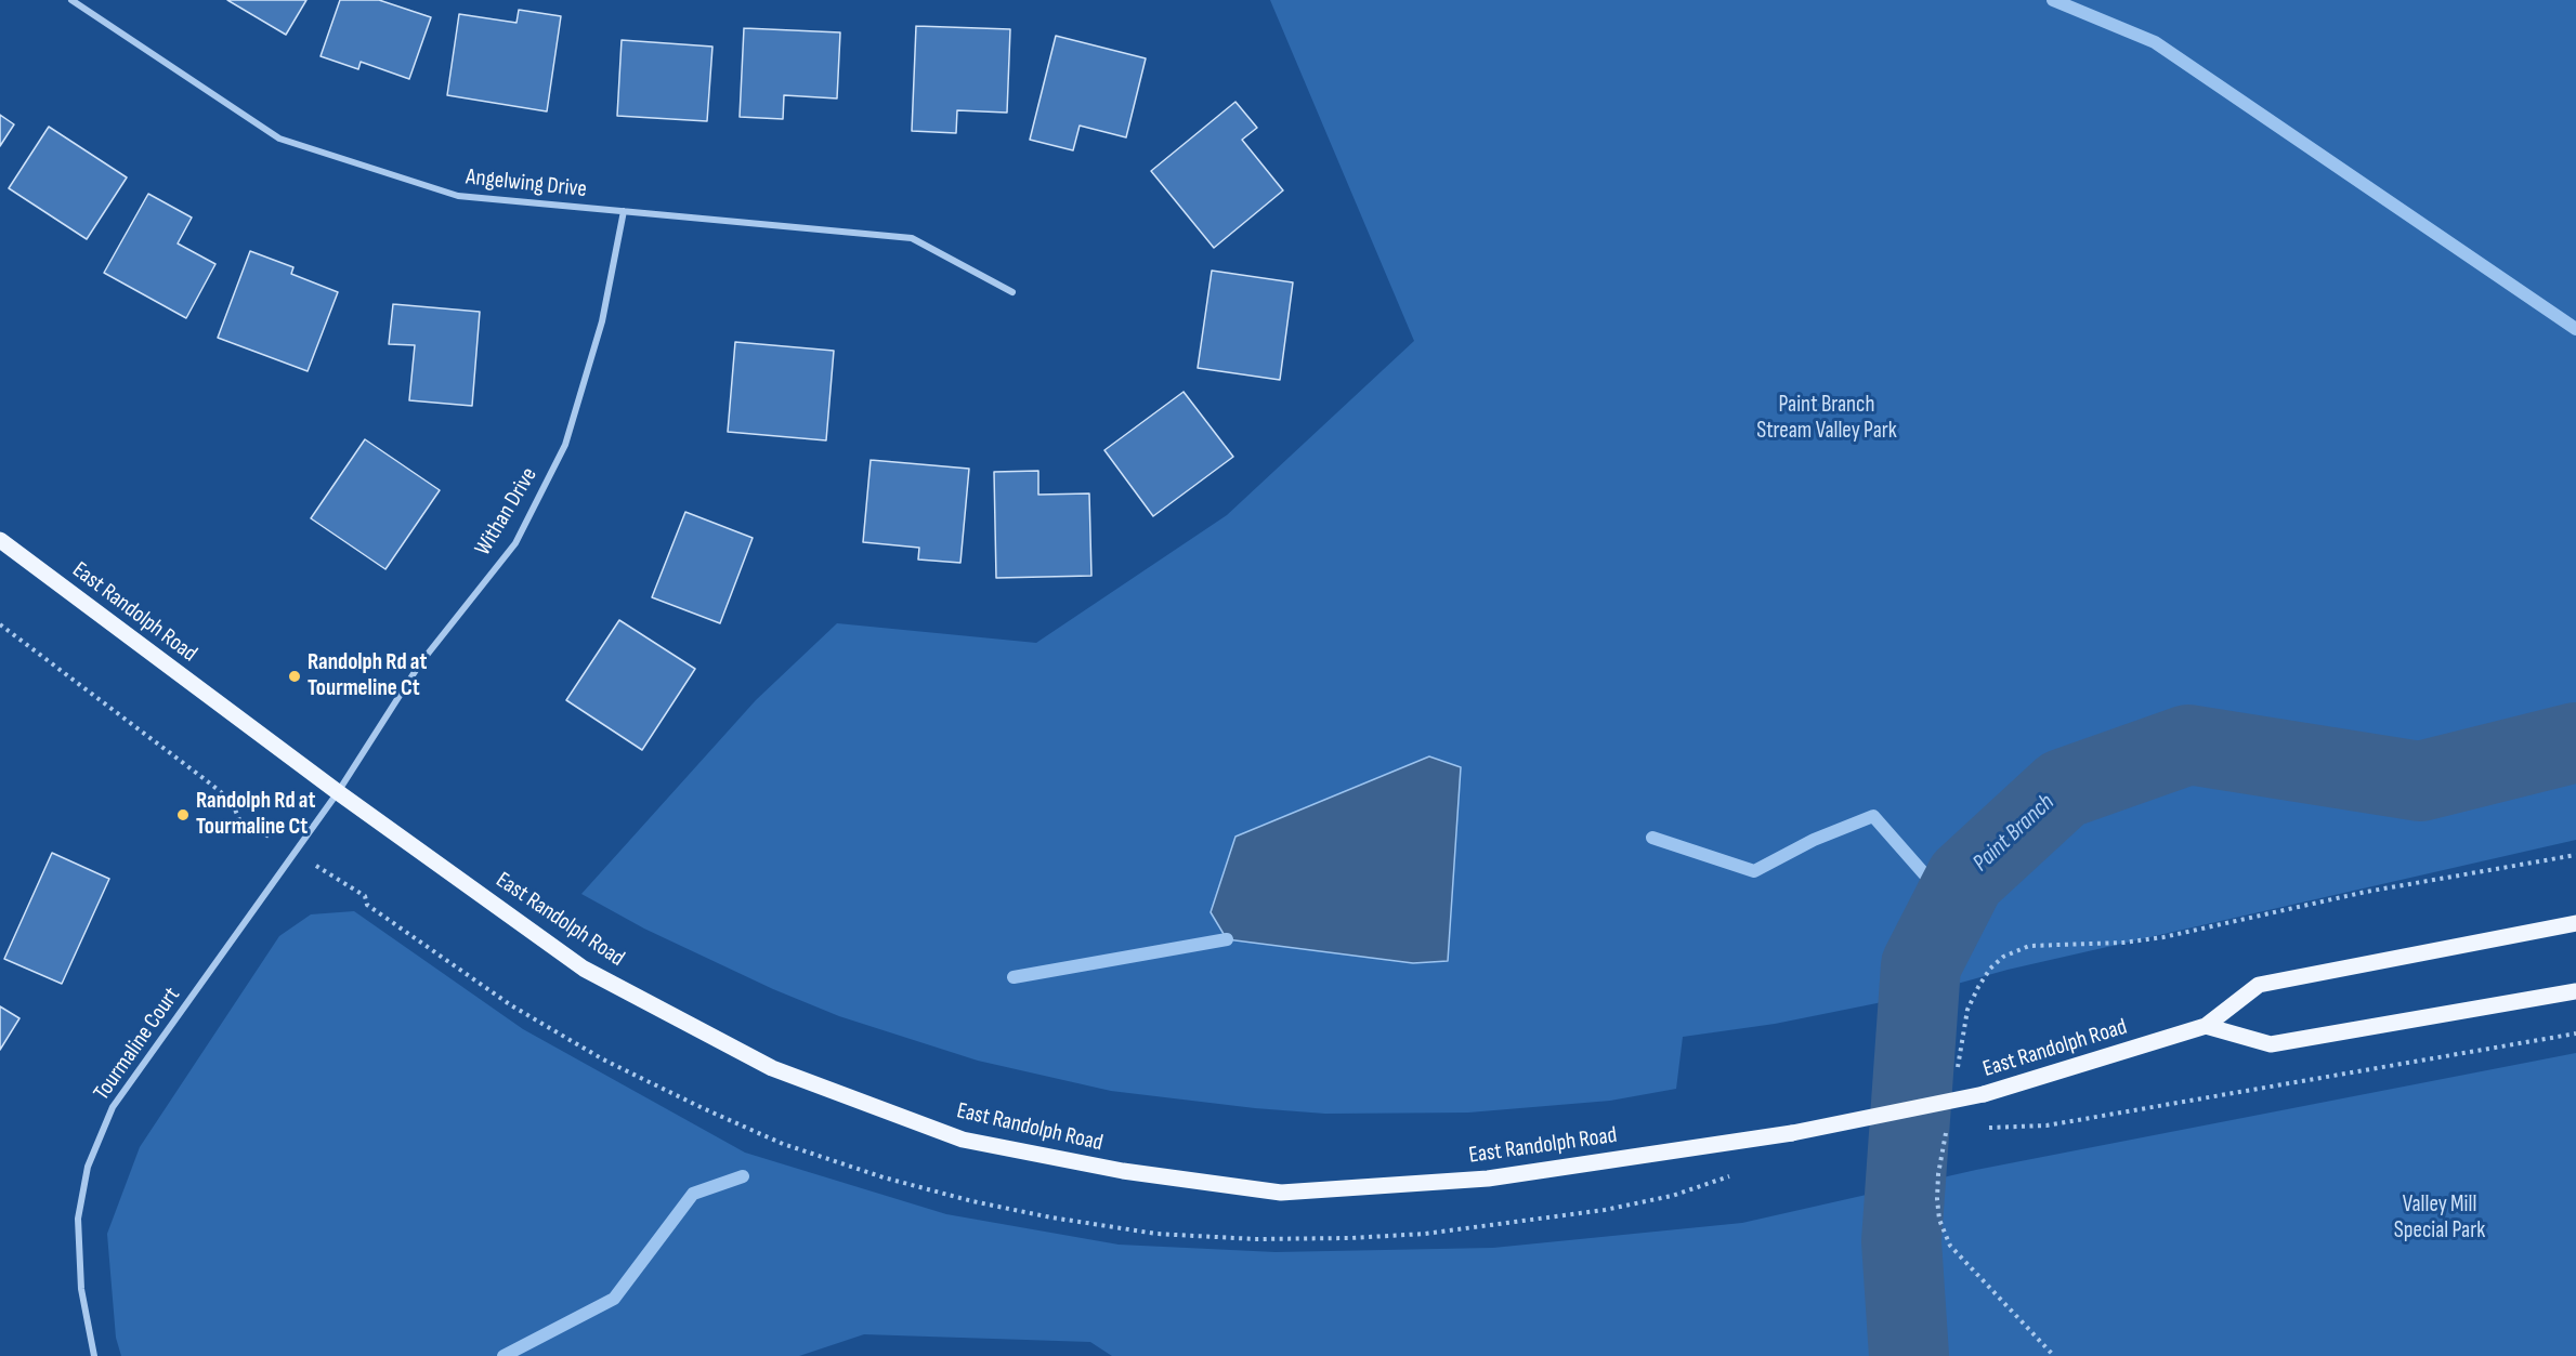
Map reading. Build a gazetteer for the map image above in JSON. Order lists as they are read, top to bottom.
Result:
{
  "streets": {
    "main road": ["East Randolph Road"],
    "street": ["Angelwing Drive", "Withan Drive", "Tourmaline Court"]
  },
  "crossings": [
    ["Angelwing Drive", "Withan Drive"],
    ["Withan Drive", "East Randolph Road"],
    ["Withan Drive", "Tourmaline Court"],
    ["East Randolph Road", "Tourmaline Court"]
  ],
  "water": ["Paint Branch"],
  "parks": ["Paint Branch Stream Valley Park", "Valley Mill Special Park"],
  "places": ["Randolph Rd at Tourmeline Ct", "Randolph Rd at Tourmaline Ct"]
}
